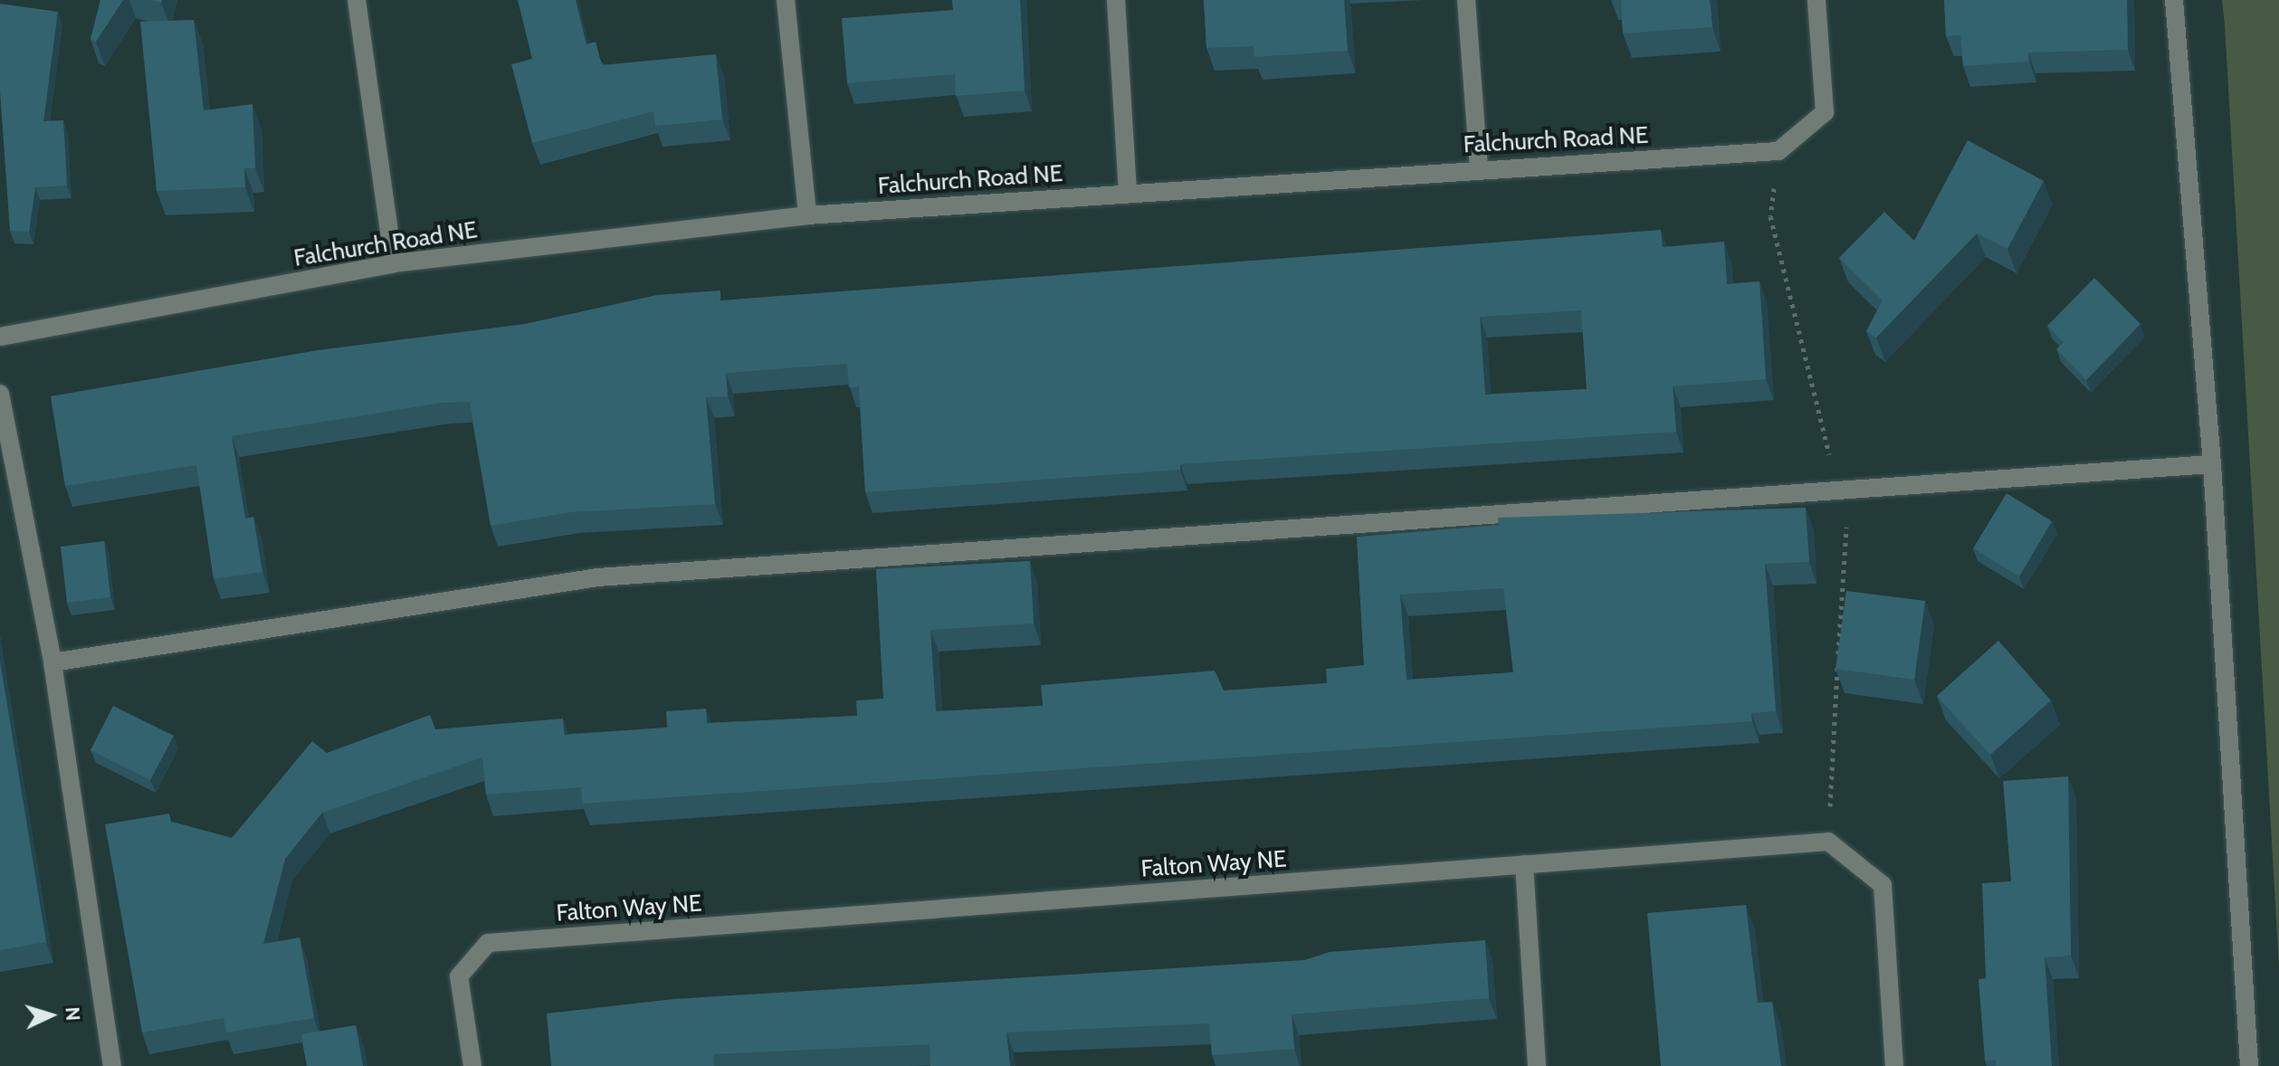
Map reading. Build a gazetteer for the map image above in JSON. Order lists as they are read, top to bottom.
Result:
{
  "streets": {
    "street": ["Falchurch Road NE", "Falton Way NE"]
  },
  "north": "right"
}
